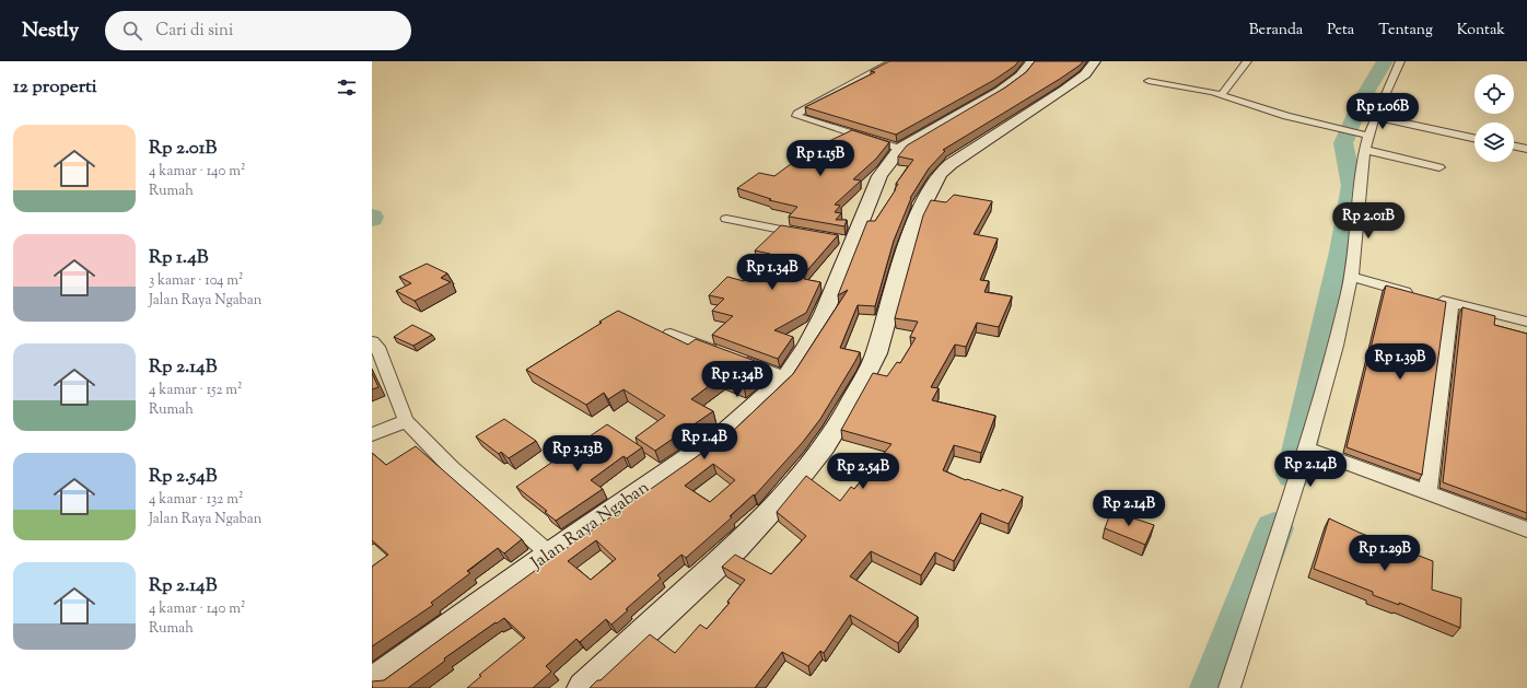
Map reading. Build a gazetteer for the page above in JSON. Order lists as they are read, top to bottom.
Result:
{
  "streets": {
    "street": ["Jalan Raya Ngaban"]
  },
  "page": {
    "header": "Nestly",
    "search": "Cari di sini",
    "nav": [
      "Beranda",
      "Peta",
      "Tentang",
      "Kontak"
    ],
    "heading": "12 properti",
    "price": [
      "Rp 1.06B",
      "Rp 1.15B",
      "Rp 2.01B",
      "Rp 1.34B",
      "Rp 1.39B",
      "Rp 1.34B",
      "Rp 1.4B",
      "Rp 3.13B",
      "Rp 2.14B",
      "Rp 2.54B",
      "Rp 2.14B",
      "Rp 1.29B"
    ],
    "list": [
      {
        "name": "Rp 2.01B",
        "note": "4 kamar · 140 m² · Rumah"
      },
      {
        "name": "Rp 1.4B",
        "note": "3 kamar · 104 m² · Jalan Raya Ngaban"
      },
      {
        "name": "Rp 2.14B",
        "note": "4 kamar · 152 m² · Rumah"
      },
      {
        "name": "Rp 2.54B",
        "note": "4 kamar · 132 m² · Jalan Raya Ngaban"
      },
      {
        "name": "Rp 2.14B",
        "note": "4 kamar · 140 m² · Rumah"
      }
    ]
  }
}
